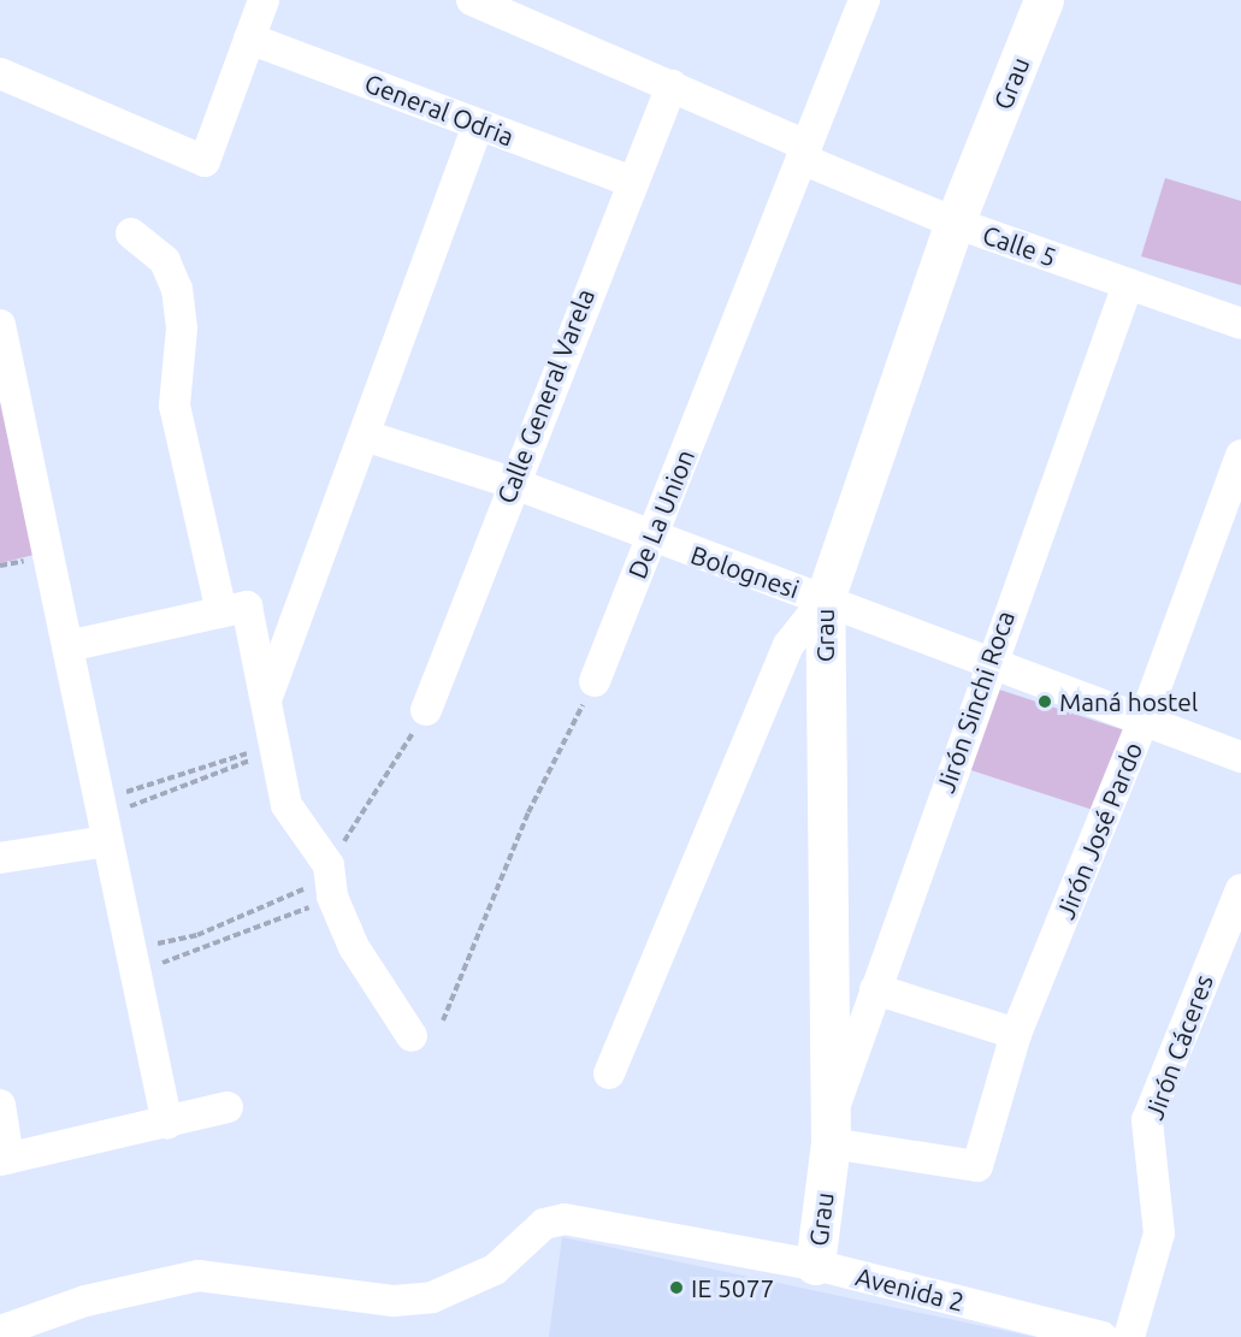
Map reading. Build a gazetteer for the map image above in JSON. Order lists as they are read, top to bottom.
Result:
{
  "streets": {
    "street": [
      "Grau",
      "General Odria",
      "Calle 5",
      "Calle General Varela",
      "De La Union",
      "Bolognesi",
      "Jirón Sinchi Roca",
      "Jirón José Pardo",
      "Jirón Cáceres",
      "Avenida 2"
    ]
  },
  "crossings": [
    ["Grau", "Calle 5"],
    ["Grau", "Bolognesi"],
    ["Grau", "Jirón Sinchi Roca"],
    ["Grau", "Jirón José Pardo"],
    ["Grau", "Avenida 2"],
    ["General Odria", "Calle General Varela"],
    ["Calle 5", "Calle General Varela"],
    ["Calle 5", "De La Union"],
    ["Calle 5", "Jirón Sinchi Roca"],
    ["Calle General Varela", "Bolognesi"],
    ["De La Union", "Bolognesi"],
    ["Bolognesi", "Jirón Sinchi Roca"],
    ["Bolognesi", "Jirón José Pardo"],
    ["Jirón Sinchi Roca", "Jirón José Pardo"]
  ],
  "places": ["Maná hostel", "IE 5077"]
}
